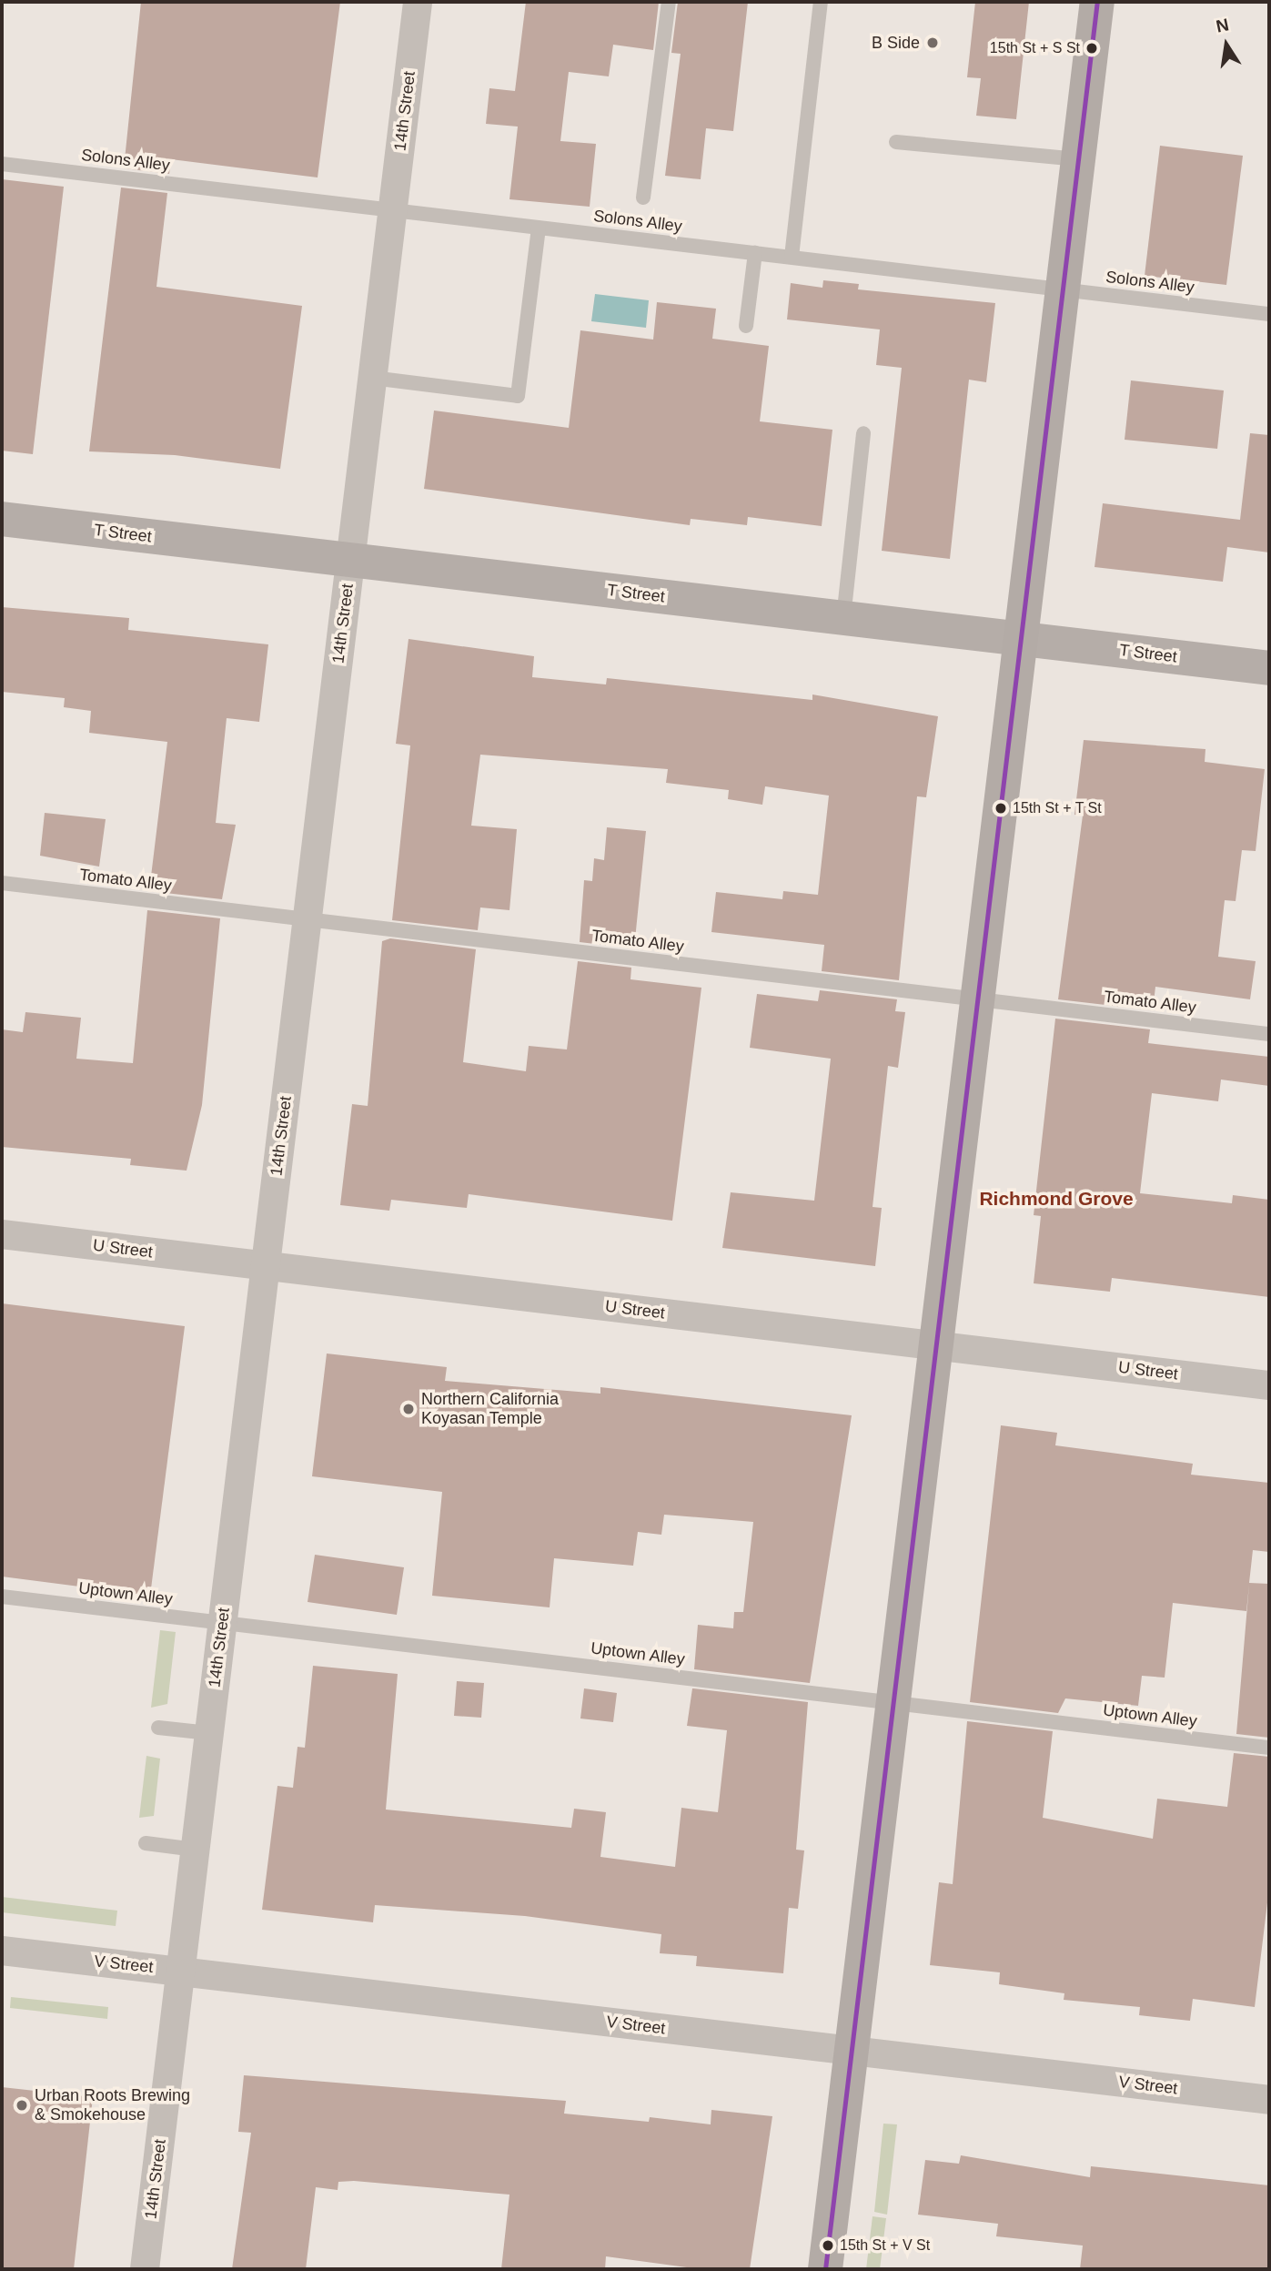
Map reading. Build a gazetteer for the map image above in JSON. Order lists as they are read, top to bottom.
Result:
{
  "streets": {
    "street": [
      "14th Street",
      "T Street",
      "U Street",
      "V Street"
    ],
    "lane": ["Solons Alley", "Tomato Alley", "Uptown Alley"]
  },
  "crossings": [
    ["14th Street", "Solons Alley"],
    ["14th Street", "T Street"],
    ["14th Street", "Tomato Alley"],
    ["14th Street", "U Street"],
    ["14th Street", "Uptown Alley"],
    ["14th Street", "V Street"]
  ],
  "districts": ["Richmond Grove"],
  "places": [
    "B Side",
    "15th St + S St",
    "15th St + T St",
    "Northern California Koyasan Temple",
    "Urban Roots Brewing & Smokehouse",
    "15th St + V St"
  ],
  "north": "top"
}
